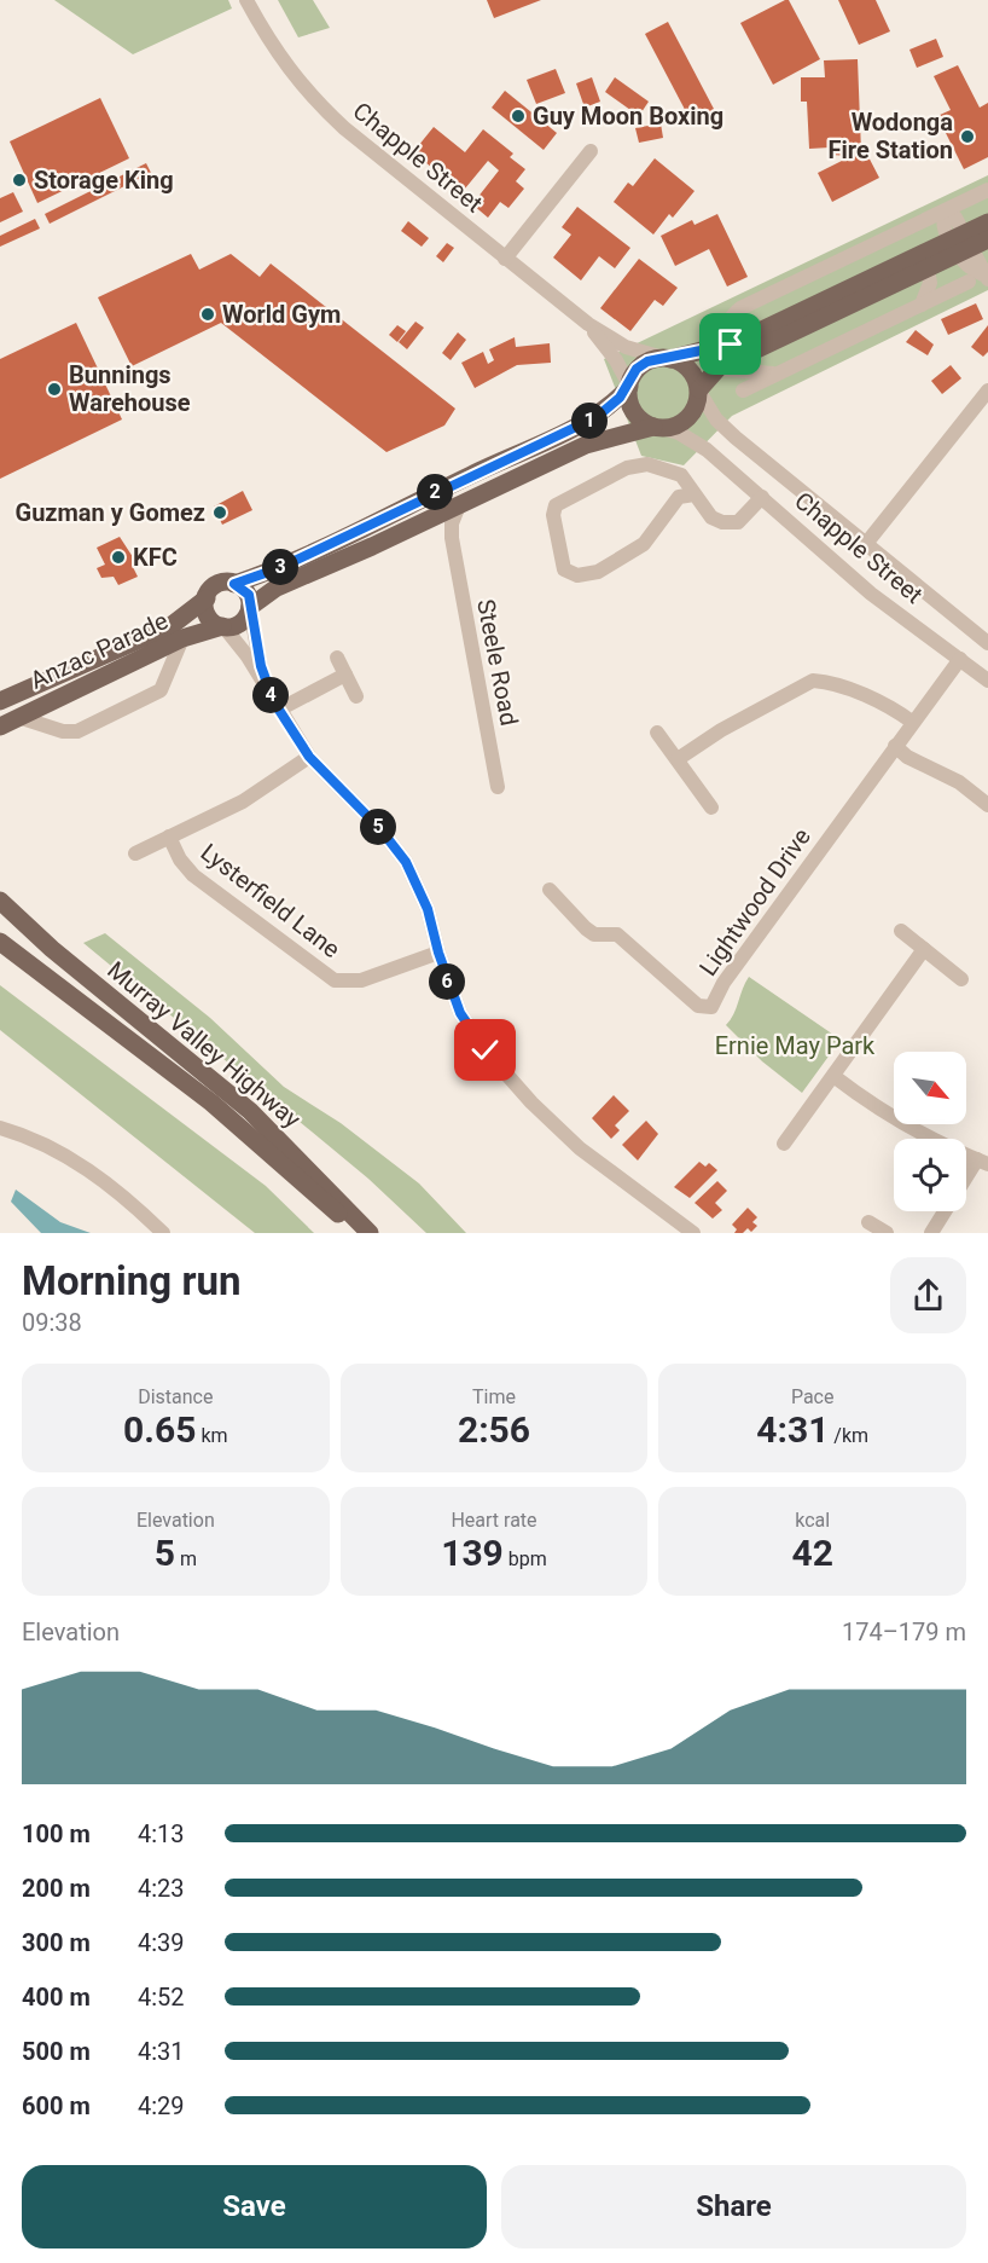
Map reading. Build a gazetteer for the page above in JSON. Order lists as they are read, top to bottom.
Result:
{
  "streets": {
    "main road": ["Anzac Parade", "Murray Valley Highway"],
    "street": [
      "Chapple Street",
      "Steele Road",
      "Lysterfield Lane",
      "Lightwood Drive"
    ]
  },
  "crossings": [
    ["Chapple Street", "Lightwood Drive"]
  ],
  "parks": ["Ernie May Park"],
  "places": [
    "Guy Moon Boxing",
    "Wodonga Fire Station",
    "Storage King",
    "World Gym",
    "Bunnings Warehouse",
    "Guzman y Gomez",
    "KFC"
  ],
  "north": "bottom right",
  "page": {
    "pins": [
      "1",
      "2",
      "3",
      "4",
      "5",
      "6"
    ],
    "heading": ["Morning run", "09:38"],
    "stats": [
      ["Distance", "0.65 km"],
      ["Time", "2:56"],
      ["Pace", "4:31 /km"],
      ["Elevation", "5 m"],
      ["Heart rate", "139 bpm"],
      ["kcal", "42"]
    ],
    "chart": ["Elevation", "174–179 m"],
    "list": [
      {
        "name": "100 m",
        "note": "4:13"
      },
      {
        "name": "200 m",
        "note": "4:23"
      },
      {
        "name": "300 m",
        "note": "4:39"
      },
      {
        "name": "400 m",
        "note": "4:52"
      },
      {
        "name": "500 m",
        "note": "4:31"
      },
      {
        "name": "600 m",
        "note": "4:29"
      }
    ],
    "buttons": ["Save", "Share"]
  }
}
